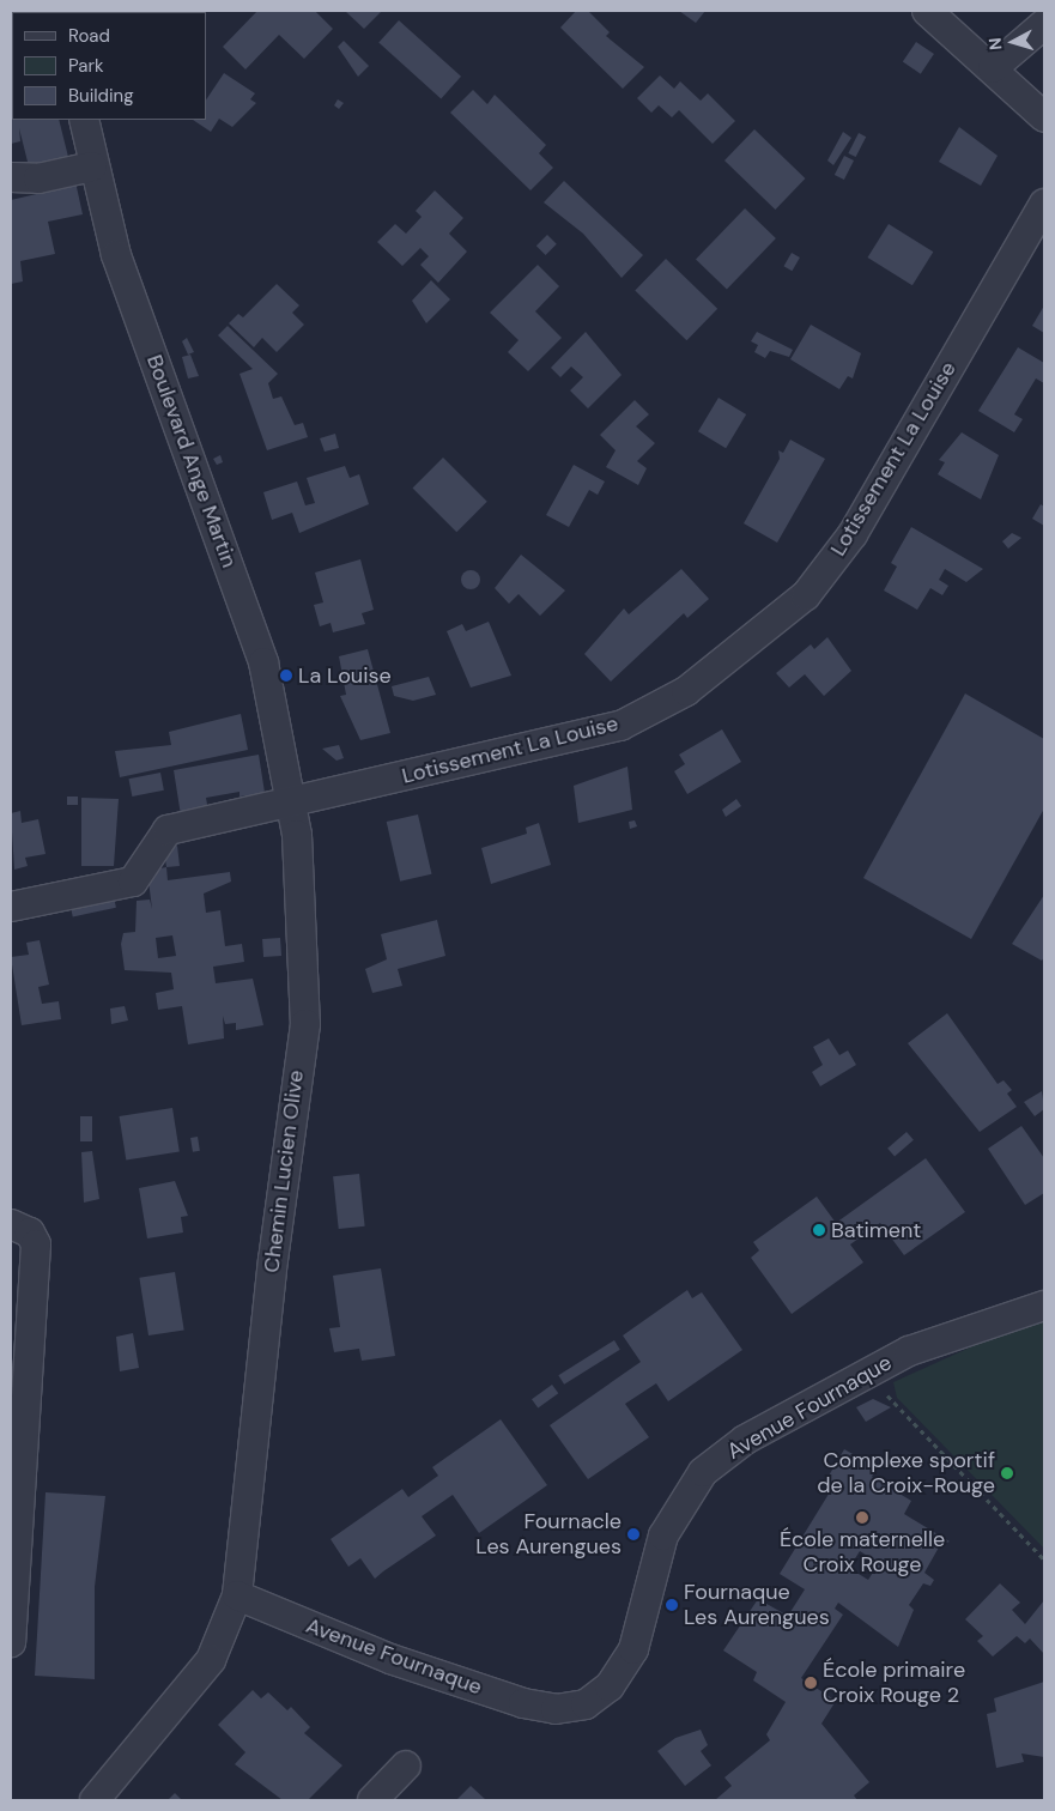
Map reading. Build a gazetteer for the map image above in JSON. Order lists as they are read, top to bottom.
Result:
{
  "streets": {
    "street": [
      "Lotissement La Louise",
      "Boulevard Ange Martin",
      "Chemin Lucien Olive",
      "Avenue Fournaque"
    ]
  },
  "crossings": [
    ["Lotissement La Louise", "Boulevard Ange Martin"],
    ["Lotissement La Louise", "Chemin Lucien Olive"],
    ["Boulevard Ange Martin", "Chemin Lucien Olive"],
    ["Chemin Lucien Olive", "Avenue Fournaque"]
  ],
  "places": [
    "La Louise",
    "Batiment",
    "Complexe sportif de la Croix-Rouge",
    "École maternelle Croix Rouge",
    "Fournacle Les Aurengues",
    "Fournaque Les Aurengues",
    "École primaire Croix Rouge 2"
  ],
  "legend": ["Road", "Park", "Building"],
  "north": "left"
}
